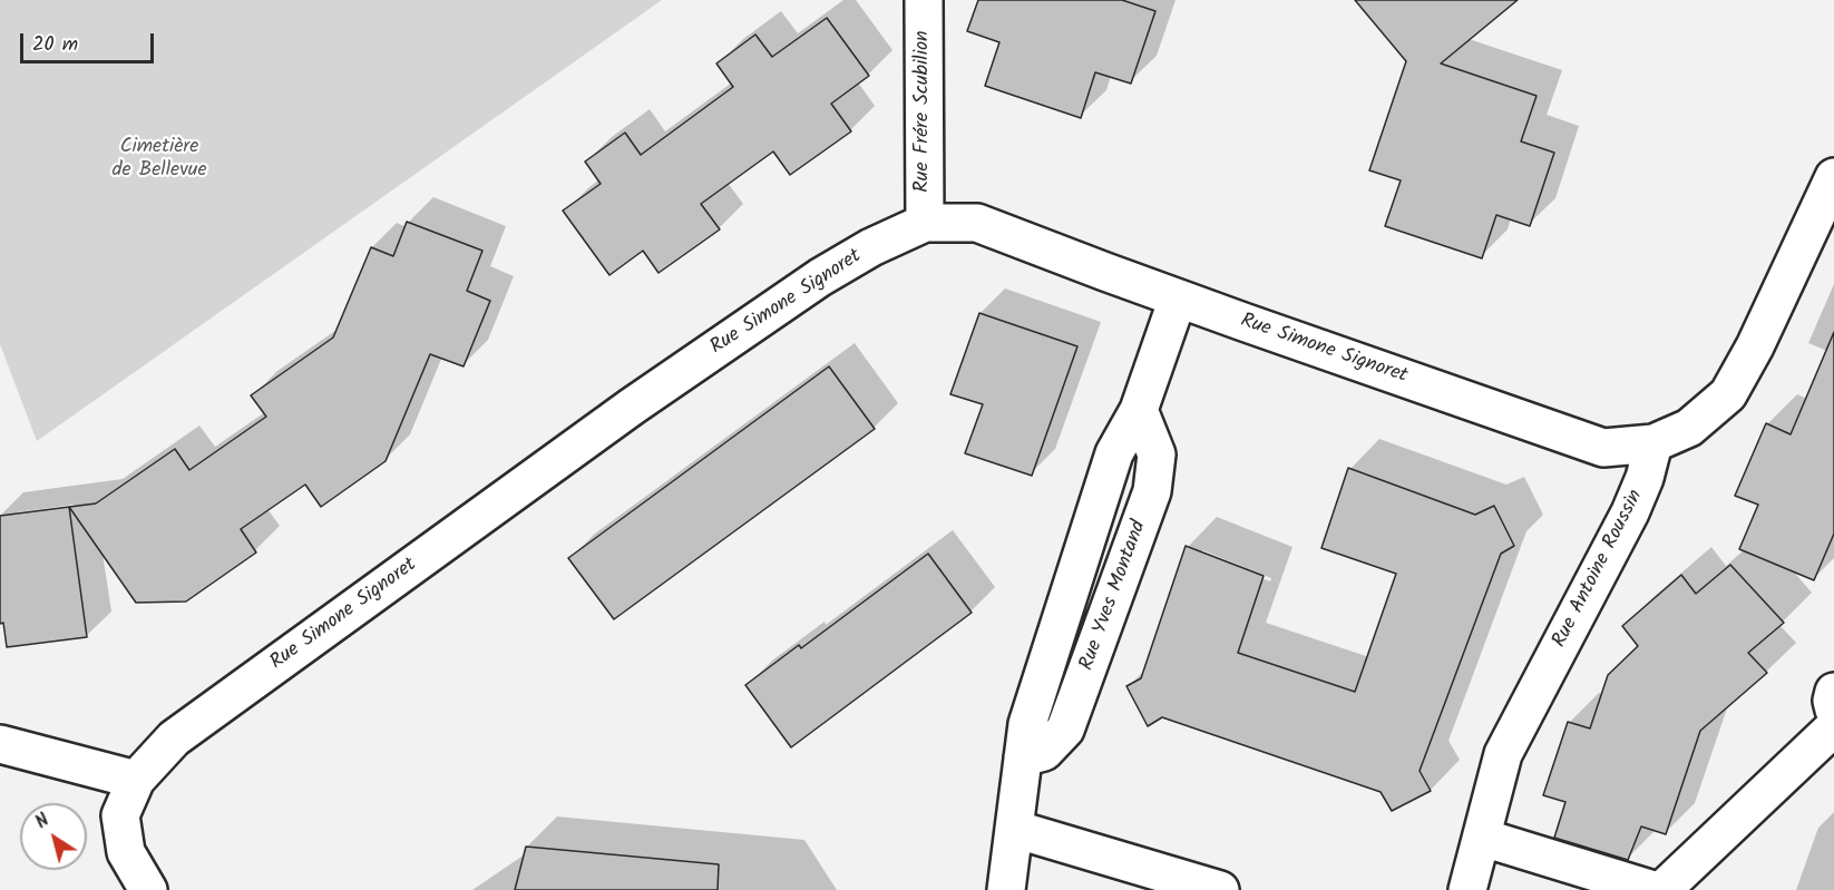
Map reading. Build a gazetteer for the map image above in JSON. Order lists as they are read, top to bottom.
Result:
{
  "streets": {
    "street": [
      "Rue Frére Scubilion",
      "Rue Simone Signoret",
      "Rue Antoine Roussin",
      "Rue Yves Montand"
    ]
  },
  "crossings": [
    ["Rue Frére Scubilion", "Rue Simone Signoret"],
    ["Rue Simone Signoret", "Rue Antoine Roussin"],
    ["Rue Simone Signoret", "Rue Yves Montand"]
  ],
  "parks": ["Cimetière de Bellevue"],
  "scale_bar": "20 m",
  "north": "top left"
}
